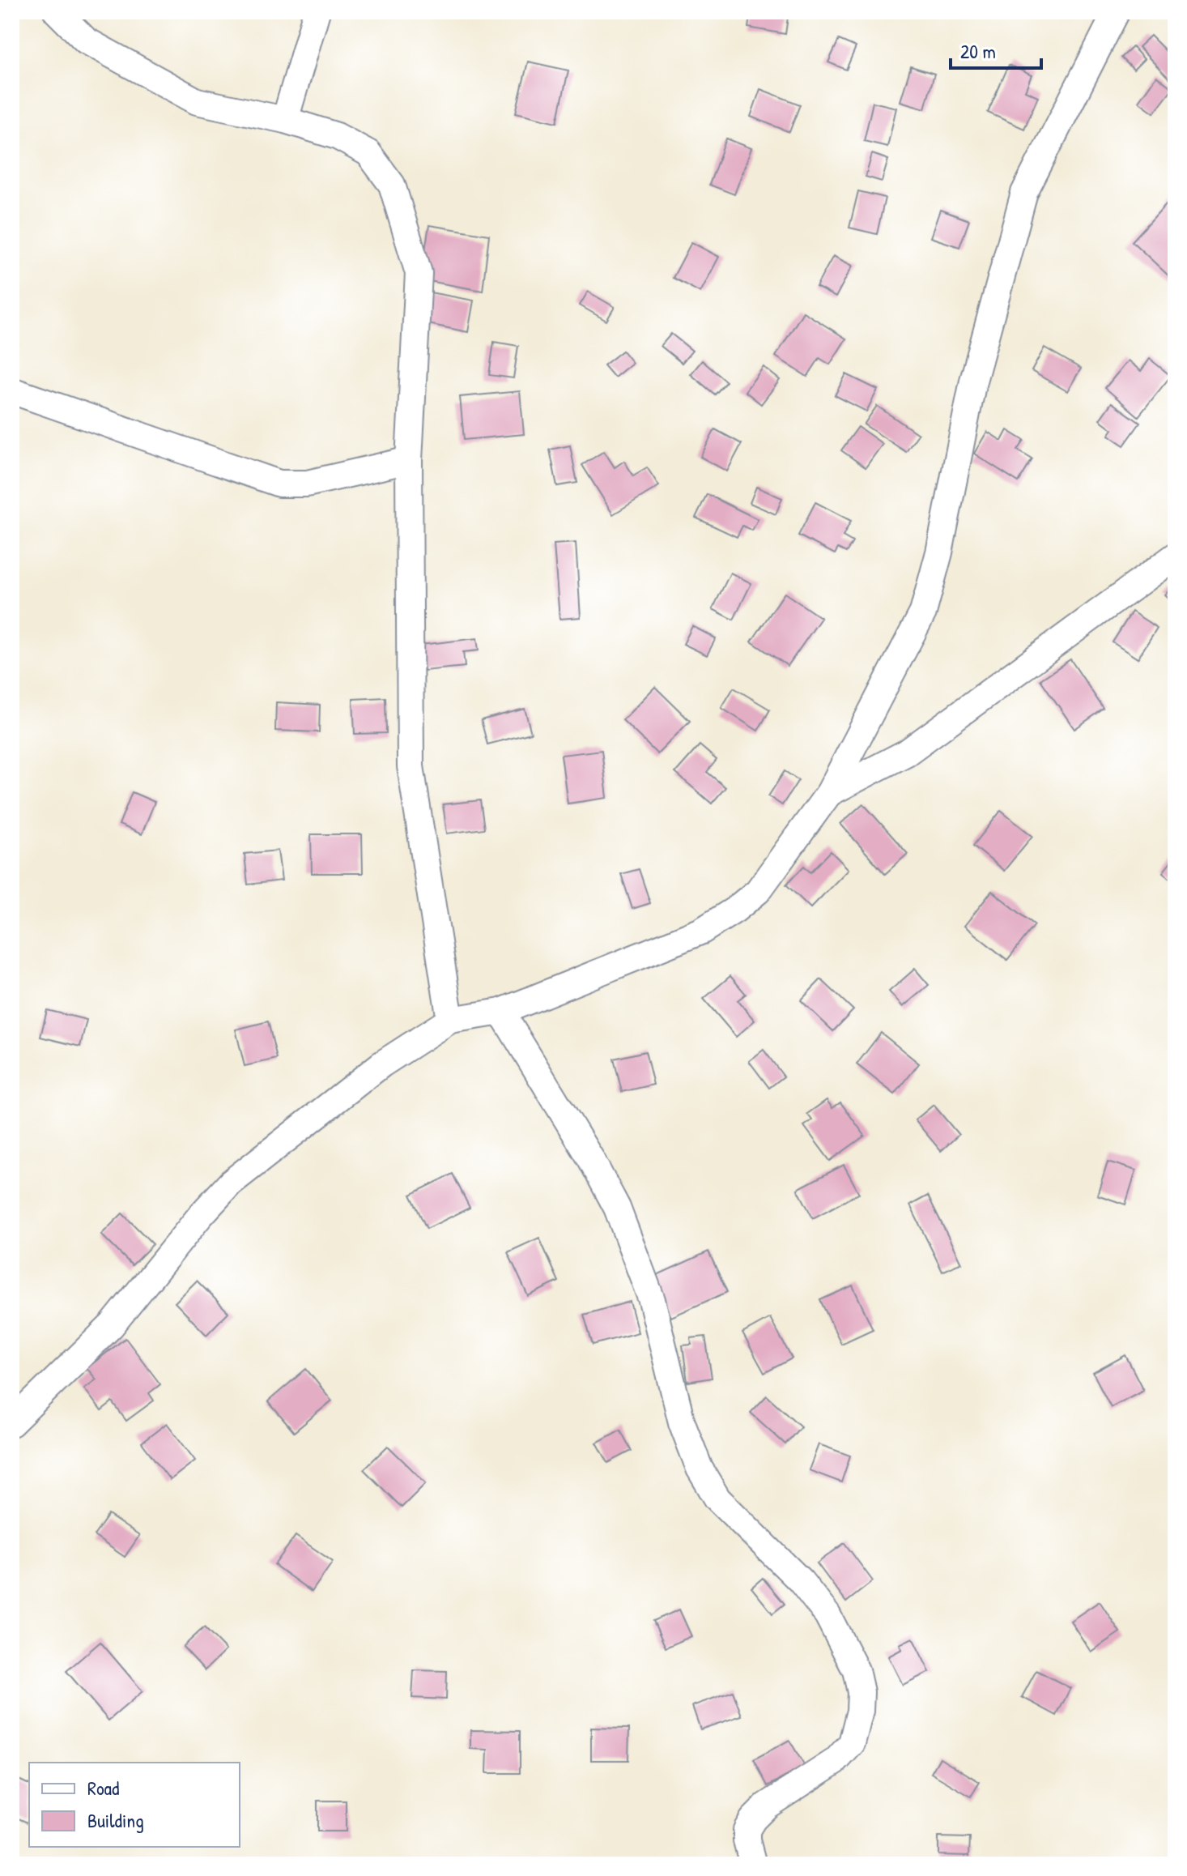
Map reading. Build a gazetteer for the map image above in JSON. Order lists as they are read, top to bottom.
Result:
{
  "legend": ["Road", "Building"],
  "scale_bar": "20 m"
}
